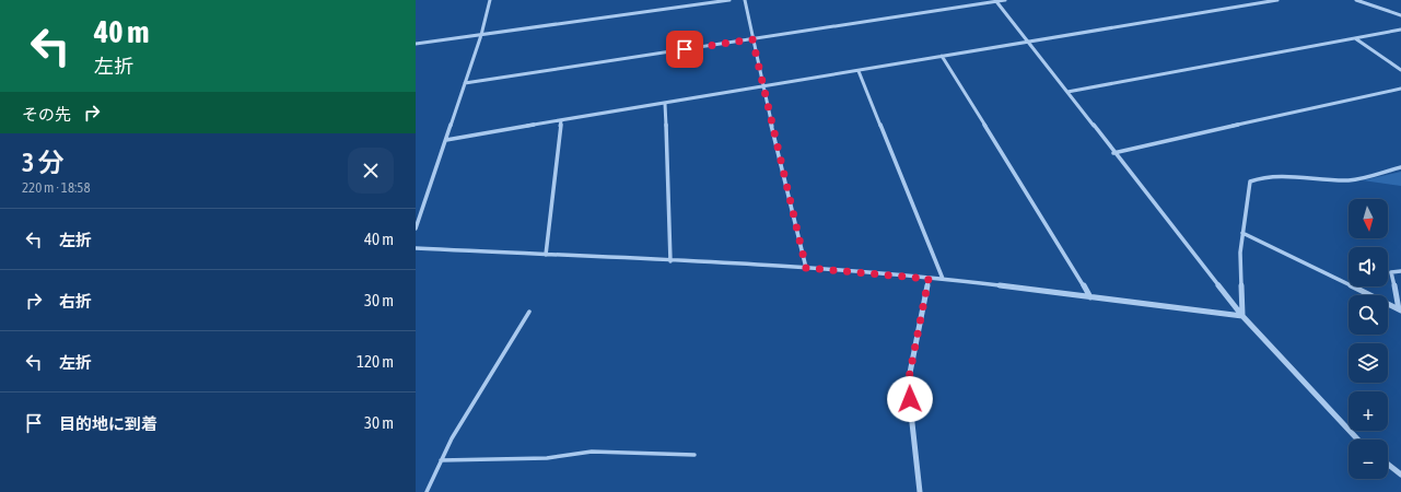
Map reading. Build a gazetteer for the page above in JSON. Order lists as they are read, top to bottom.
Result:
{
  "north": "bottom",
  "page": {
    "turn": ["40 m", "左折"],
    "then": "その先",
    "heading": ["3 分", "220 m · 18:58"],
    "map_buttons": ["+", "−"],
    "list": [
      {
        "name": "左折",
        "value": "40 m"
      },
      {
        "name": "右折",
        "value": "30 m"
      },
      {
        "name": "左折",
        "value": "120 m"
      },
      {
        "name": "目的地に到着",
        "value": "30 m"
      }
    ]
  }
}
